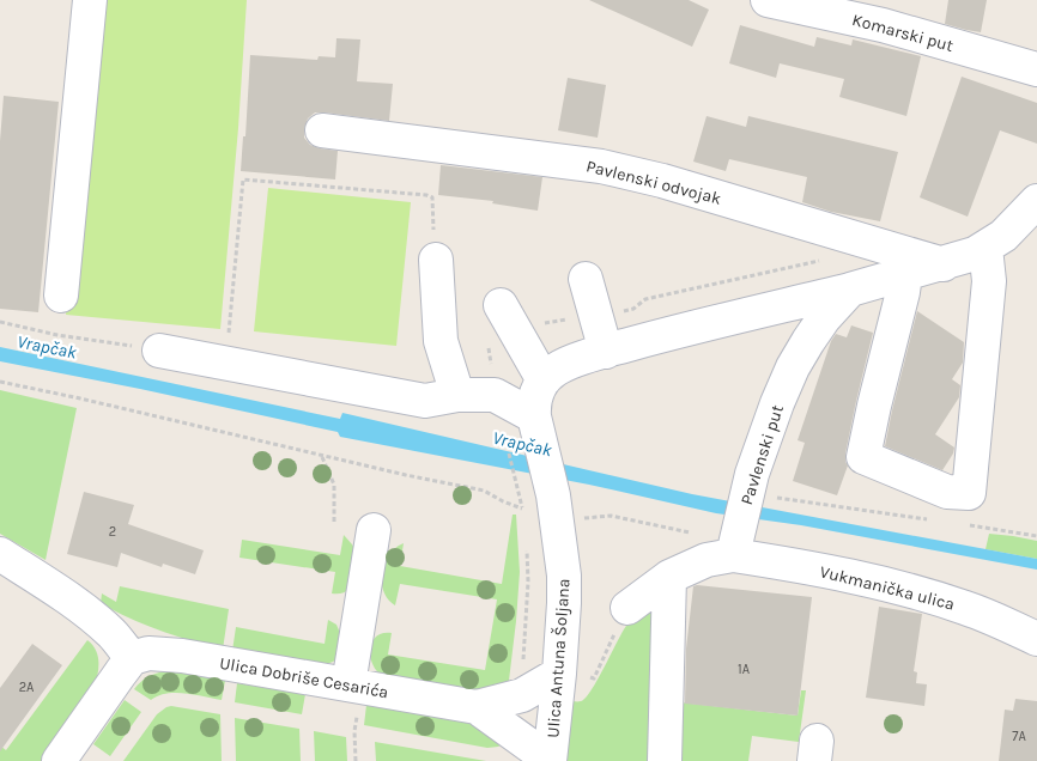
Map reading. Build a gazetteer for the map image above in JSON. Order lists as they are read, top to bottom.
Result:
{
  "streets": {
    "street": [
      "Komarski put",
      "Pavlenski odvojak",
      "Pavlenski put",
      "Vukmanička ulica",
      "Ulica Antuna Šoljana",
      "Ulica Dobriše Cesarića"
    ]
  },
  "crossings": [
    ["Pavlenski put", "Vukmanička ulica"],
    ["Ulica Antuna Šoljana", "Ulica Dobriše Cesarića"]
  ],
  "water": ["Vrapčak"],
  "house_numbers": [
    "2",
    "1A",
    "2A",
    "7A"
  ]
}
